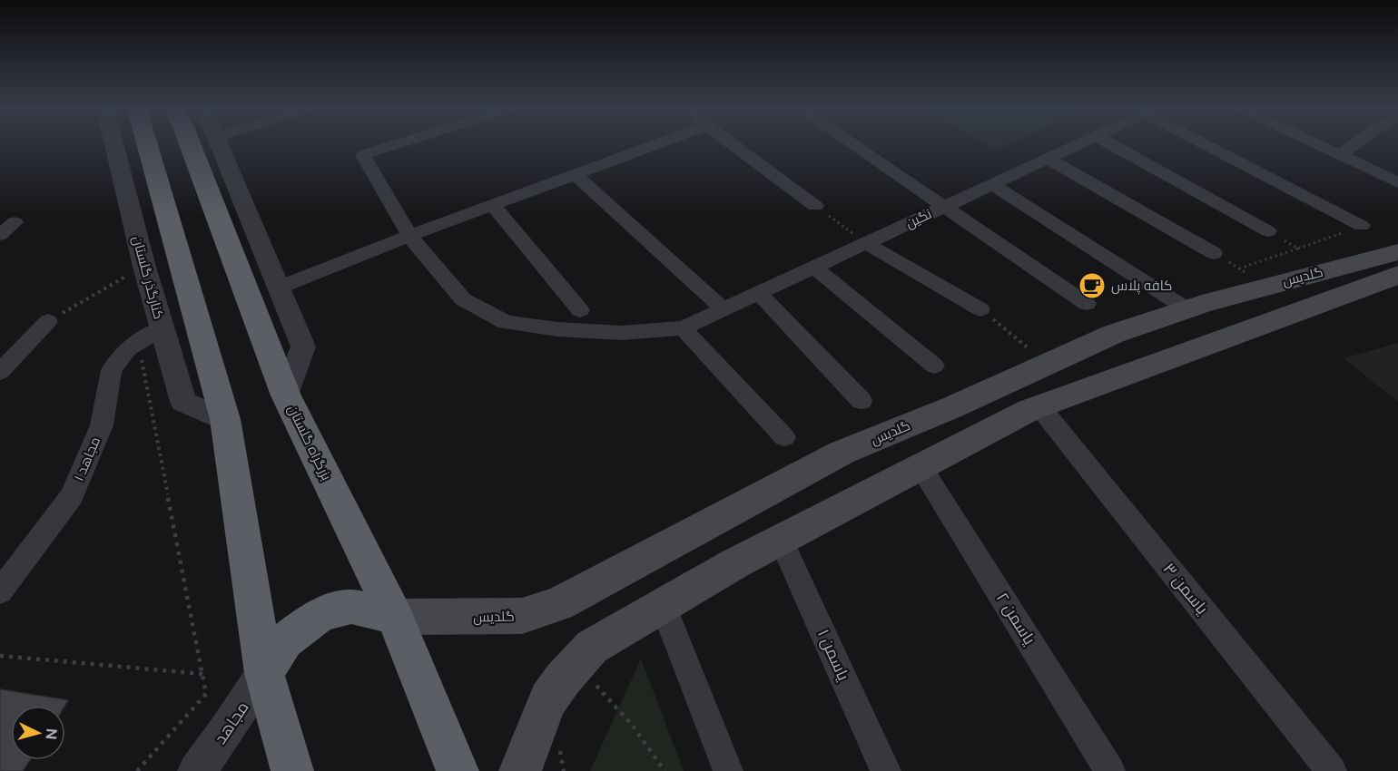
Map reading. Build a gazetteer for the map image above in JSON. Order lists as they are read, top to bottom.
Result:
{
  "streets": {
    "highway": ["بزرگراه گلستان"],
    "main road": ["گلدیس"],
    "street": [
      "نگین",
      "کنارگذر گلستان",
      "۱ مجاهد",
      "یاسمن ۳",
      "یاسمن ۲",
      "یاسمن ۱",
      "مجاهد"
    ]
  },
  "crossings": [
    ["گلدیس", "بزرگراه گلستان"],
    ["کنارگذر گلستان", "۱ مجاهد"]
  ],
  "places": {
    "cafe": ["کافه پلاس"]
  },
  "north": "right"
}
